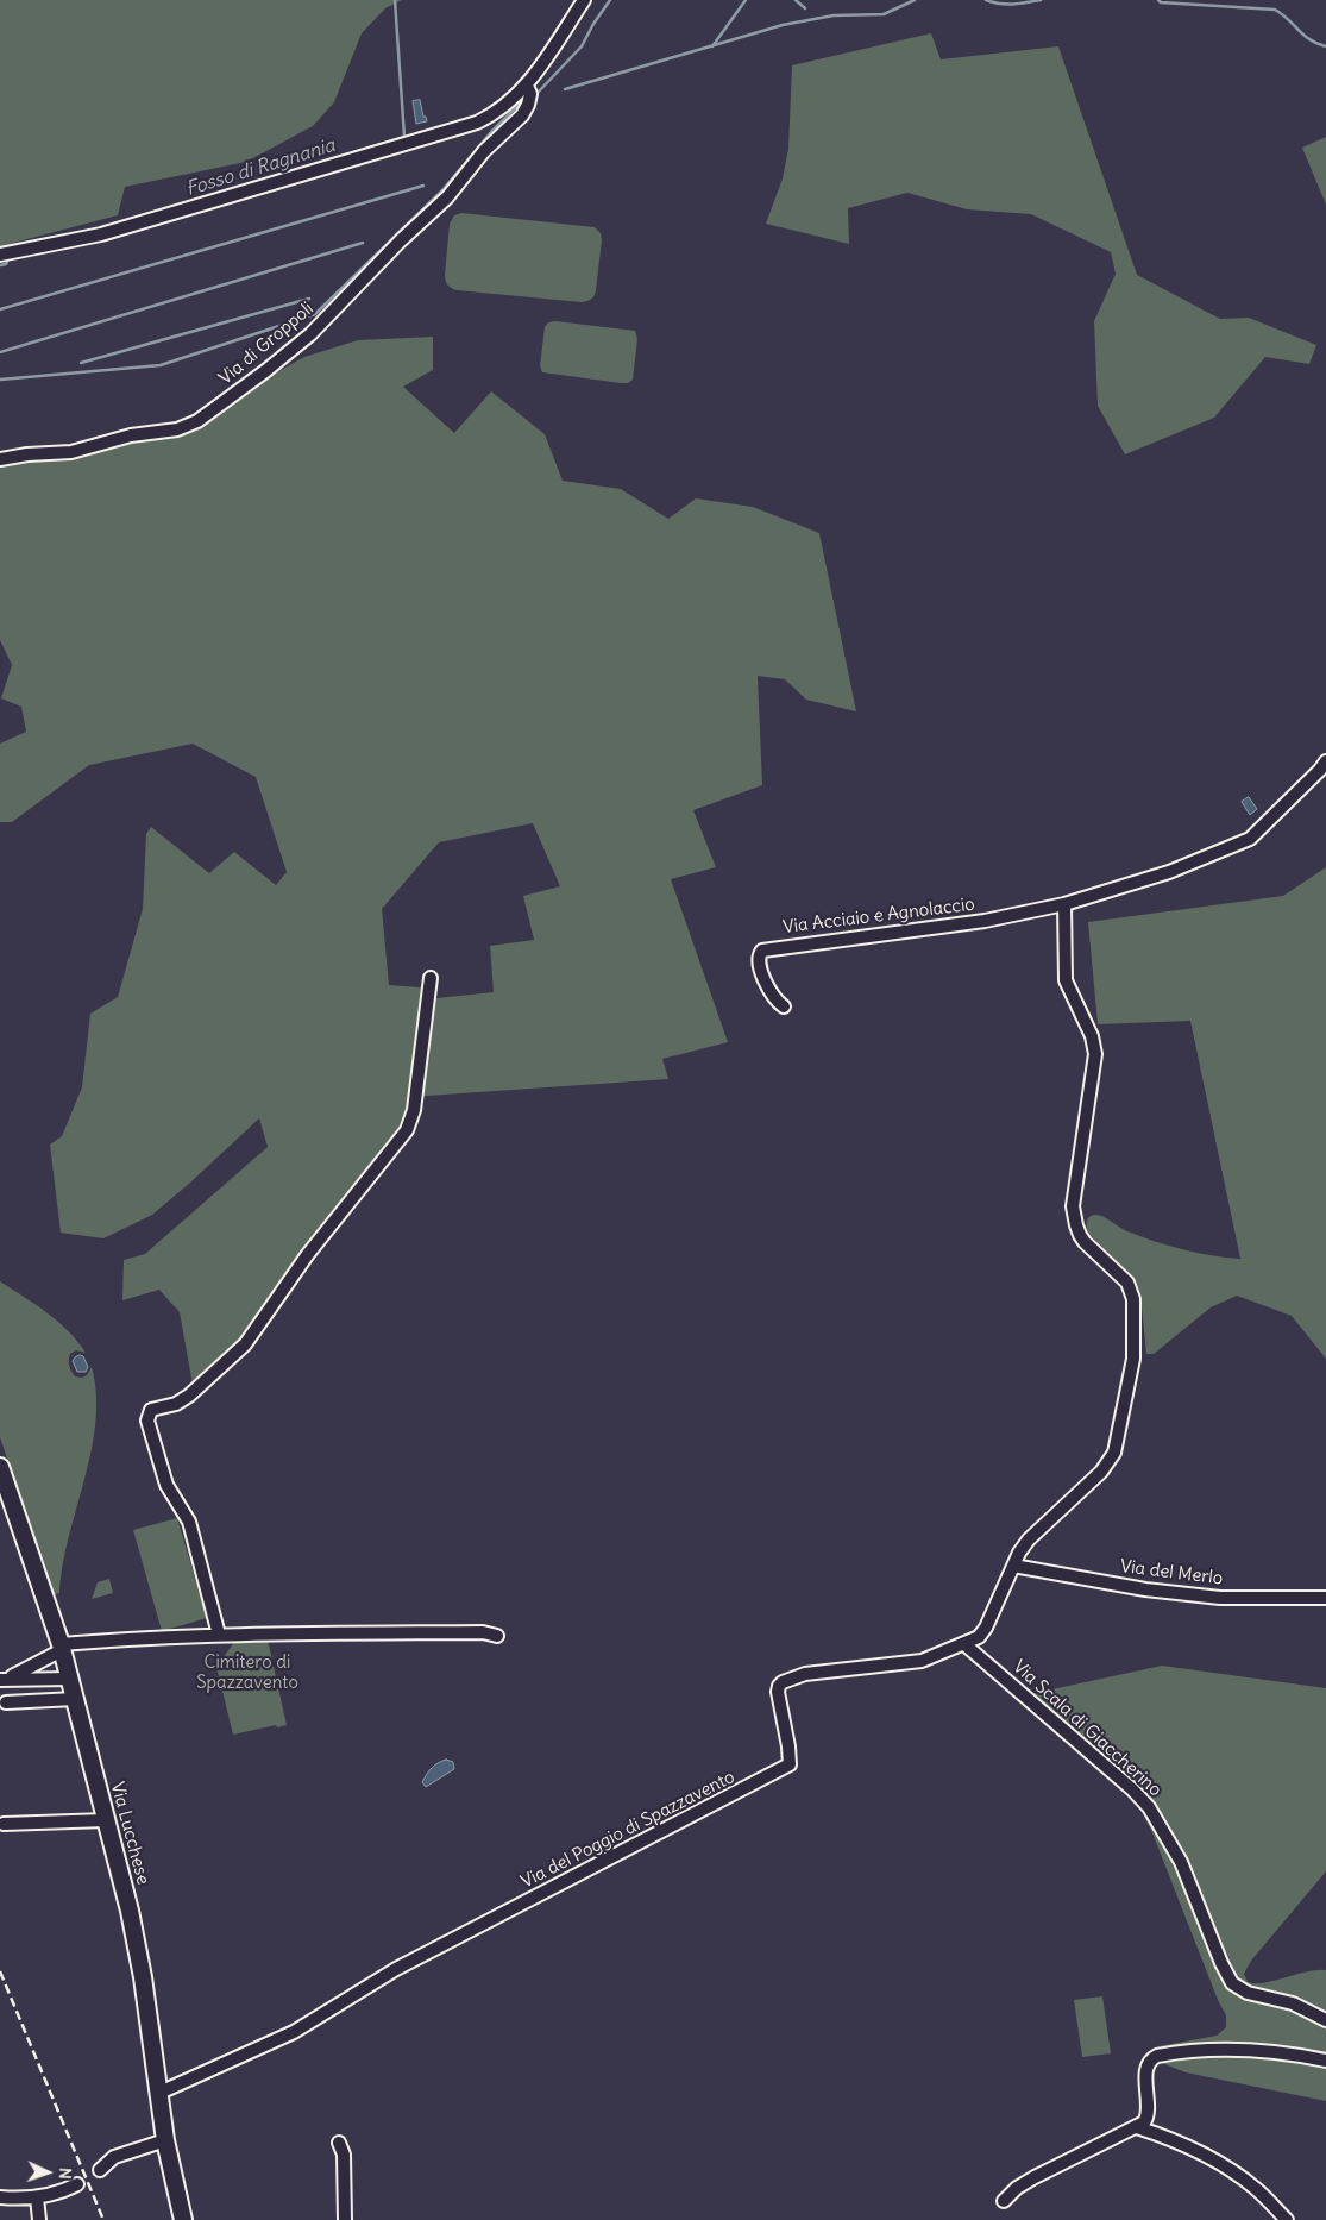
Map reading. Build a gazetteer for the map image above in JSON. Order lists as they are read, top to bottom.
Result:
{
  "streets": {
    "street": [
      "Via di Groppoli",
      "Via Acciaio e Agnolaccio",
      "Via del Merlo",
      "Via Scala di Giaccherino",
      "Via del Poggio di Spazzavento",
      "Via Lucchese"
    ]
  },
  "crossings": [
    ["Via del Merlo", "Via del Poggio di Spazzavento"],
    ["Via Scala di Giaccherino", "Via del Poggio di Spazzavento"],
    ["Via del Poggio di Spazzavento", "Via Lucchese"]
  ],
  "water": ["Fosso di Ragnania"],
  "parks": ["Cimitero di Spazzavento"],
  "north": "right"
}
